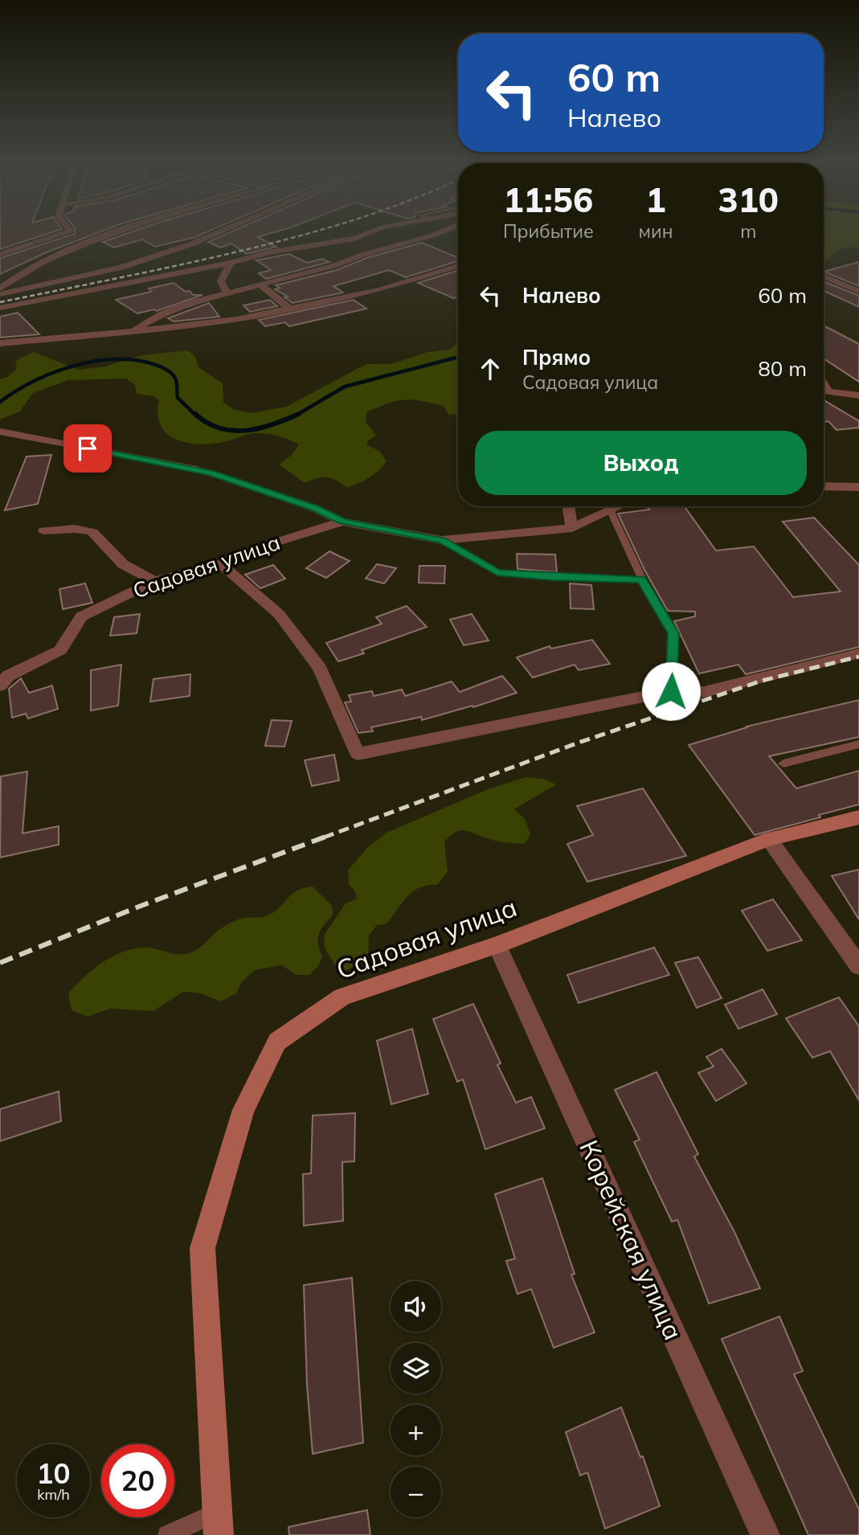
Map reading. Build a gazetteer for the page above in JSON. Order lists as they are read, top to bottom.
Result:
{
  "streets": {
    "street": ["Садовая улица", "Корейская улица"]
  },
  "crossings": [
    ["Садовая улица", "Корейская улица"]
  ],
  "page": {
    "turn": ["60 m", "Налево"],
    "eta": [
      "11:56",
      "Прибытие",
      "1",
      "мин",
      "310",
      "m"
    ],
    "list": [
      {
        "name": "Налево",
        "value": "60 m"
      },
      {
        "name": "Прямо",
        "note": "Садовая улица",
        "value": "80 m"
      }
    ],
    "buttons": "Выход",
    "map_buttons": ["+", "−"],
    "speed": "10 km/h",
    "limit": "20"
  }
}
